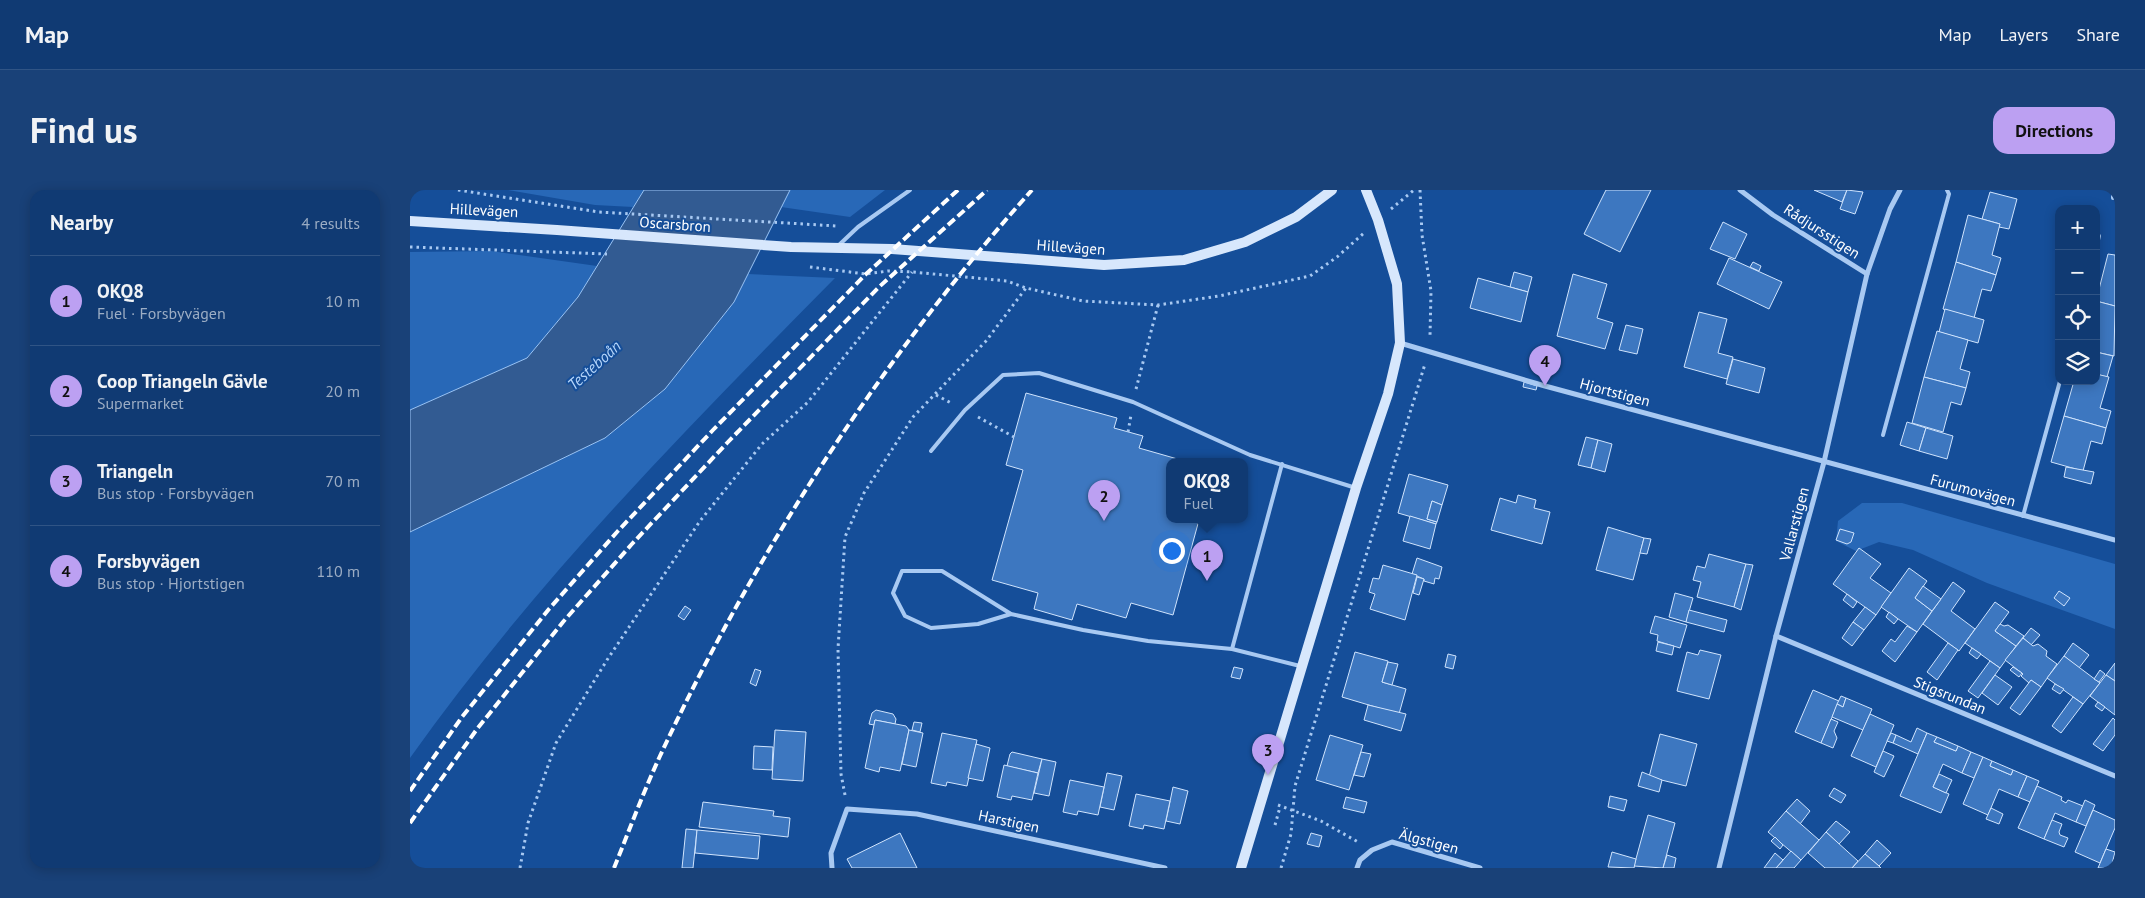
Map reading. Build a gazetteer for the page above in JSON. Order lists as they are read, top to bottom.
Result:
{
  "streets": {
    "street": [
      "Hillevägen",
      "Oscarsbron",
      "Rådjursstigen",
      "Hjortstigen",
      "Furumovägen",
      "Vallarstigen",
      "Stigsrundan",
      "Harstigen",
      "Älgstigen"
    ]
  },
  "crossings": [
    ["Hillevägen", "Oscarsbron"],
    ["Rådjursstigen", "Vallarstigen"],
    ["Hjortstigen", "Furumovägen"],
    ["Hjortstigen", "Vallarstigen"],
    ["Furumovägen", "Vallarstigen"],
    ["Vallarstigen", "Stigsrundan"]
  ],
  "water": ["Testeboån"],
  "page": {
    "header": "Map",
    "nav": ["Map", "Layers", "Share"],
    "title": "Find us",
    "buttons": "Directions",
    "heading": ["Nearby", "4 results"],
    "map_buttons": ["+", "−"],
    "list": [
      {
        "mark": "1",
        "name": "OKQ8",
        "note": "Fuel · Forsbyvägen",
        "value": "10 m"
      },
      {
        "mark": "2",
        "name": "Coop Triangeln Gävle",
        "note": "Supermarket",
        "value": "20 m"
      },
      {
        "mark": "3",
        "name": "Triangeln",
        "note": "Bus stop · Forsbyvägen",
        "value": "70 m"
      },
      {
        "mark": "4",
        "name": "Forsbyvägen",
        "note": "Bus stop · Hjortstigen",
        "value": "110 m"
      }
    ],
    "pins": [
      "4",
      "2",
      "1",
      "3"
    ],
    "popup": ["OKQ8", "Fuel"]
  }
}
